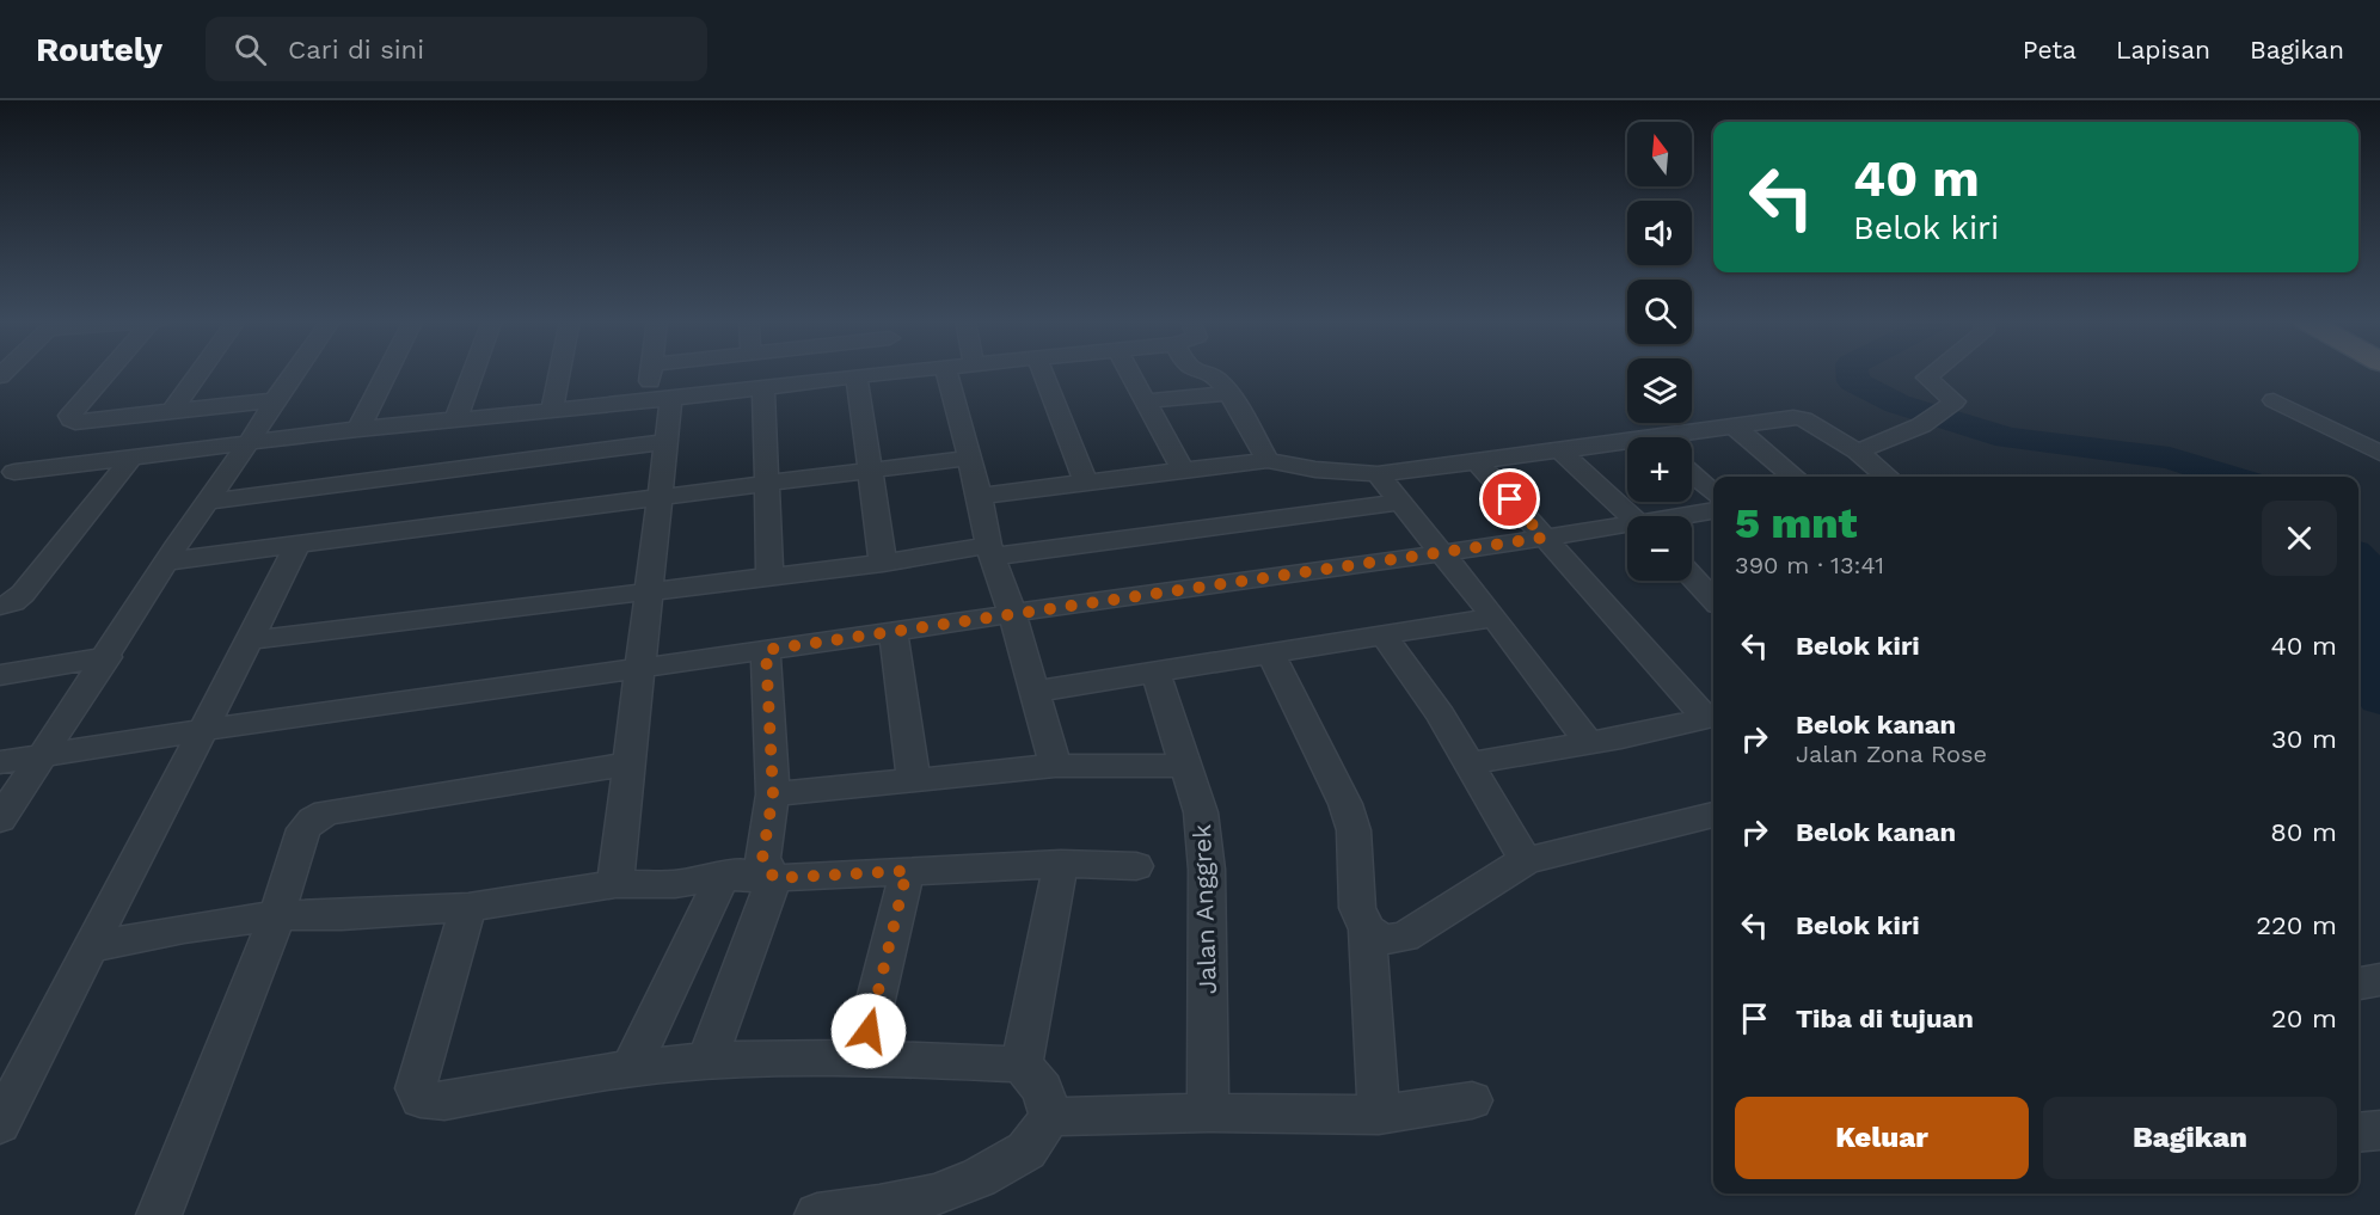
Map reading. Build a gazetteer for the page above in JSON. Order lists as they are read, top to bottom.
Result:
{
  "streets": {
    "street": ["Jalan Anggrek"]
  },
  "north": "top",
  "page": {
    "header": "Routely",
    "search": "Cari di sini",
    "nav": ["Peta", "Lapisan", "Bagikan"],
    "map_buttons": ["+", "−"],
    "turn": ["40 m", "Belok kiri"],
    "heading": ["5 mnt", "390 m · 13:41"],
    "list": [
      {
        "name": "Belok kiri",
        "value": "40 m"
      },
      {
        "name": "Belok kanan",
        "note": "Jalan Zona Rose",
        "value": "30 m"
      },
      {
        "name": "Belok kanan",
        "value": "80 m"
      },
      {
        "name": "Belok kiri",
        "value": "220 m"
      },
      {
        "name": "Tiba di tujuan",
        "value": "20 m"
      }
    ],
    "buttons": ["Keluar", "Bagikan"]
  }
}
